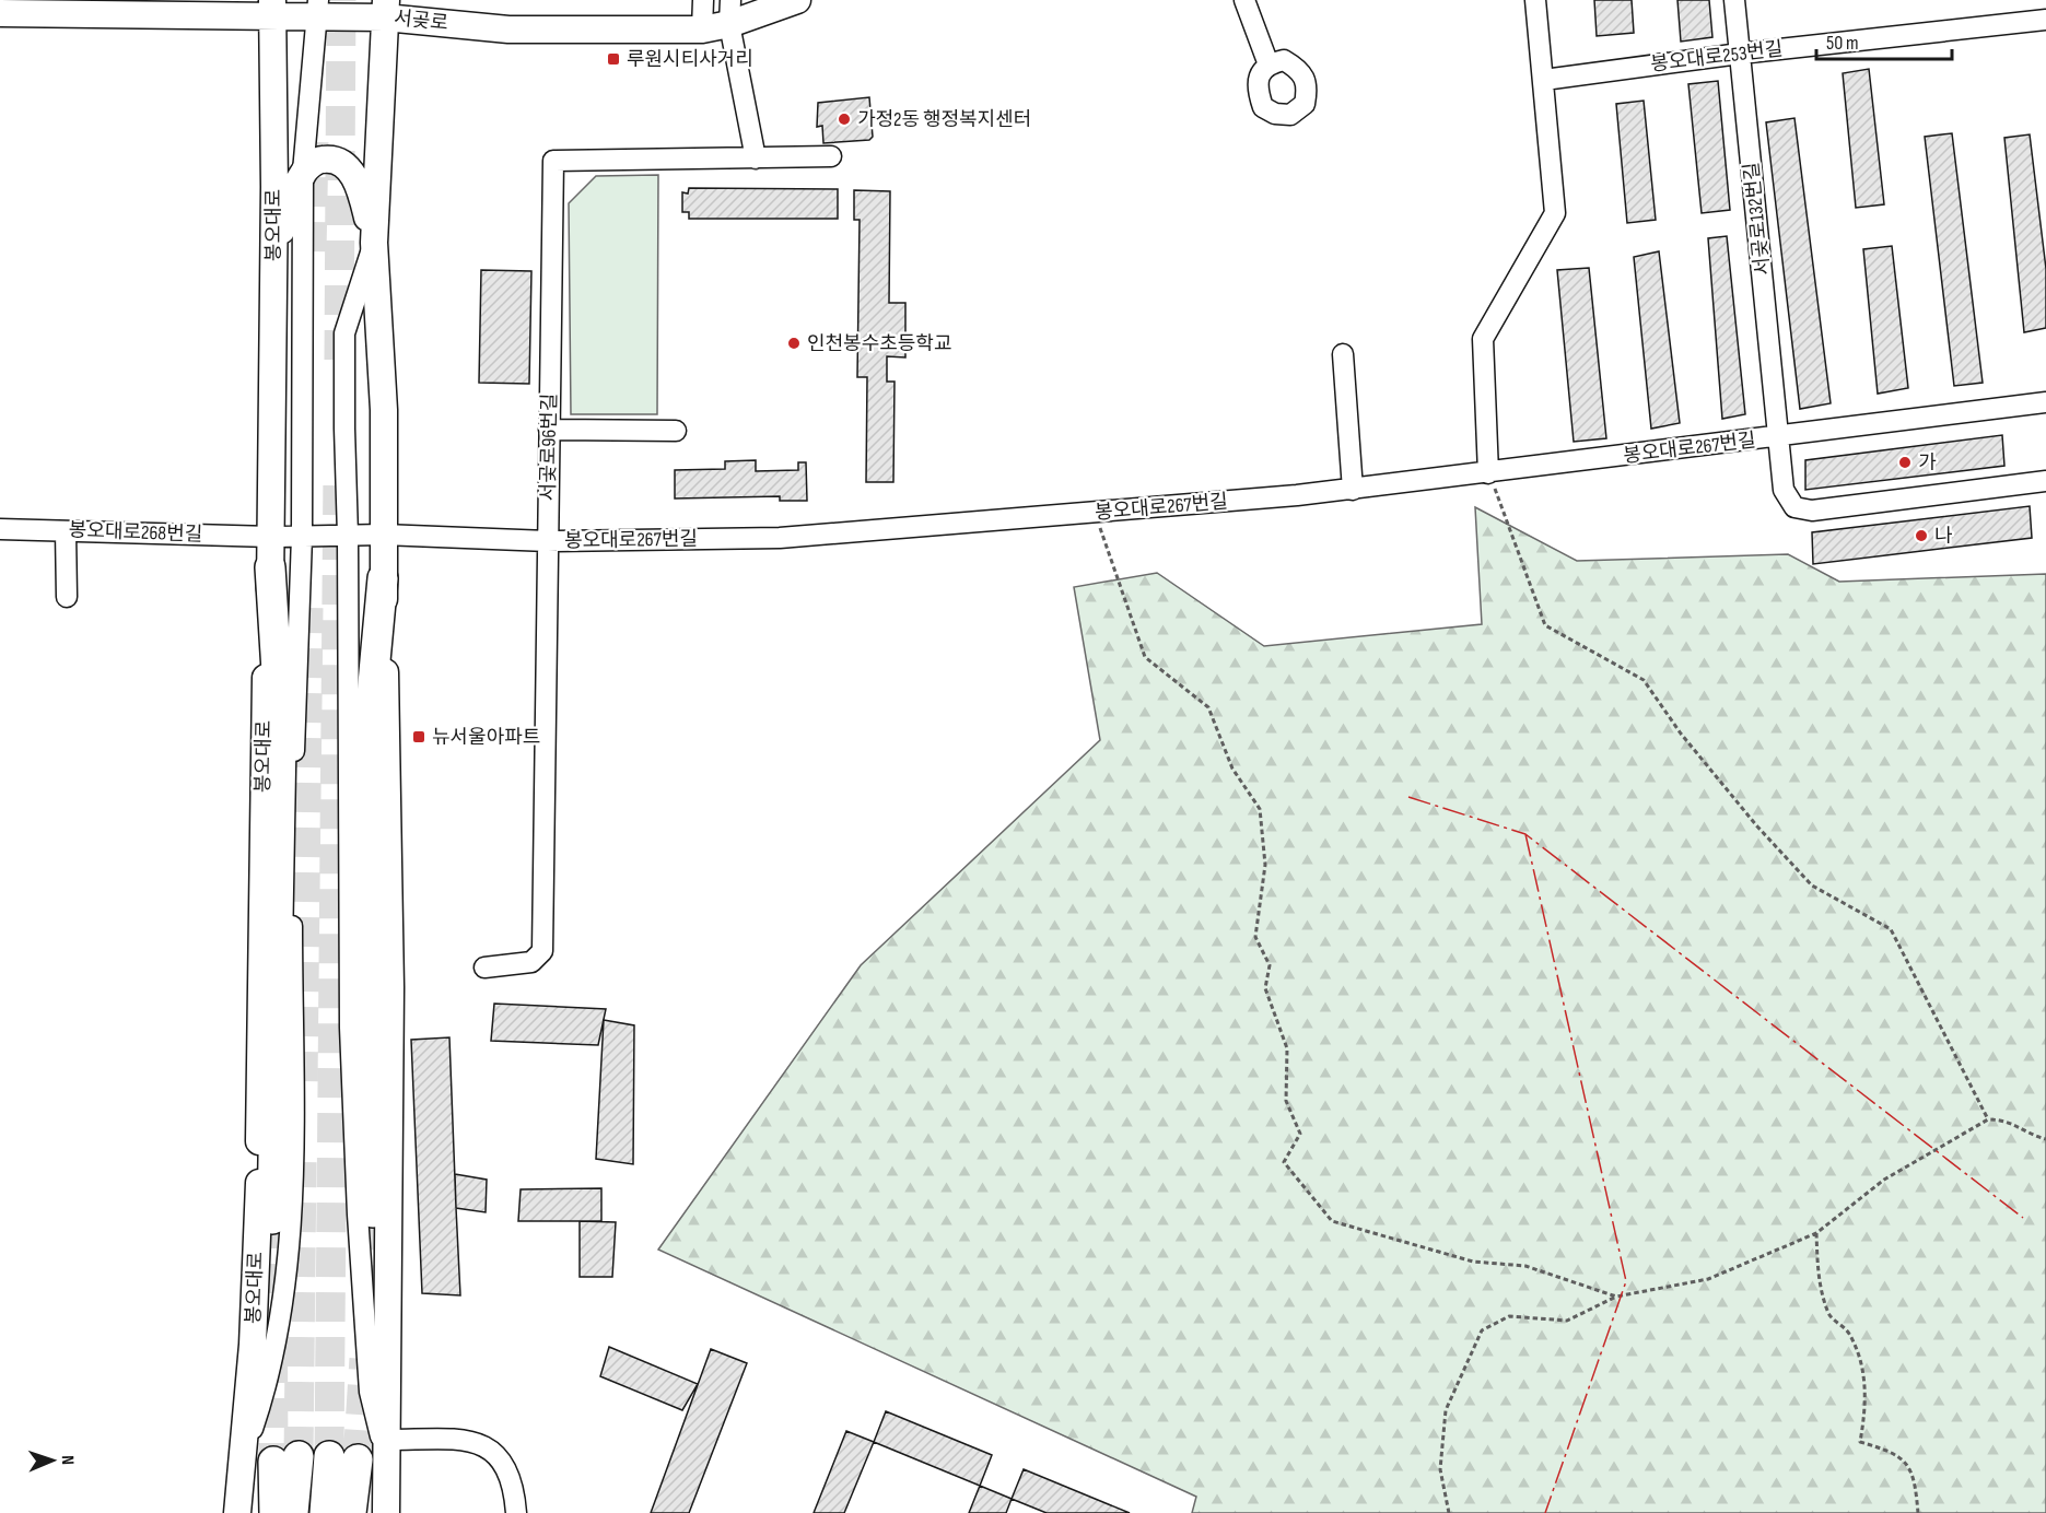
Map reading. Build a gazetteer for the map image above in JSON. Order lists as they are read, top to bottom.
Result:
{
  "streets": {
    "main road": ["서곶로", "봉오대로"],
    "street": [
      "봉오대로253번길",
      "서곶로132번길",
      "서곷로96번길",
      "봉오대로267번길",
      "봉오대로268번길"
    ]
  },
  "crossings": [
    ["서곶로", "봉오대로"],
    ["봉오대로253번길", "서곶로132번길"],
    ["서곶로132번길", "봉오대로267번길"],
    ["봉오대로", "봉오대로267번길"],
    ["봉오대로", "봉오대로268번길"],
    ["서곷로96번길", "봉오대로267번길"],
    ["봉오대로267번길", "봉오대로268번길"]
  ],
  "places": {
    "transit": ["루원시티사거리", "뉴서울아파트"],
    "other": [
      "가정2동 행정복지센터",
      "인천봉수초등학교",
      "가",
      "나"
    ]
  },
  "scale_bar": "50 m",
  "north": "right"
}
